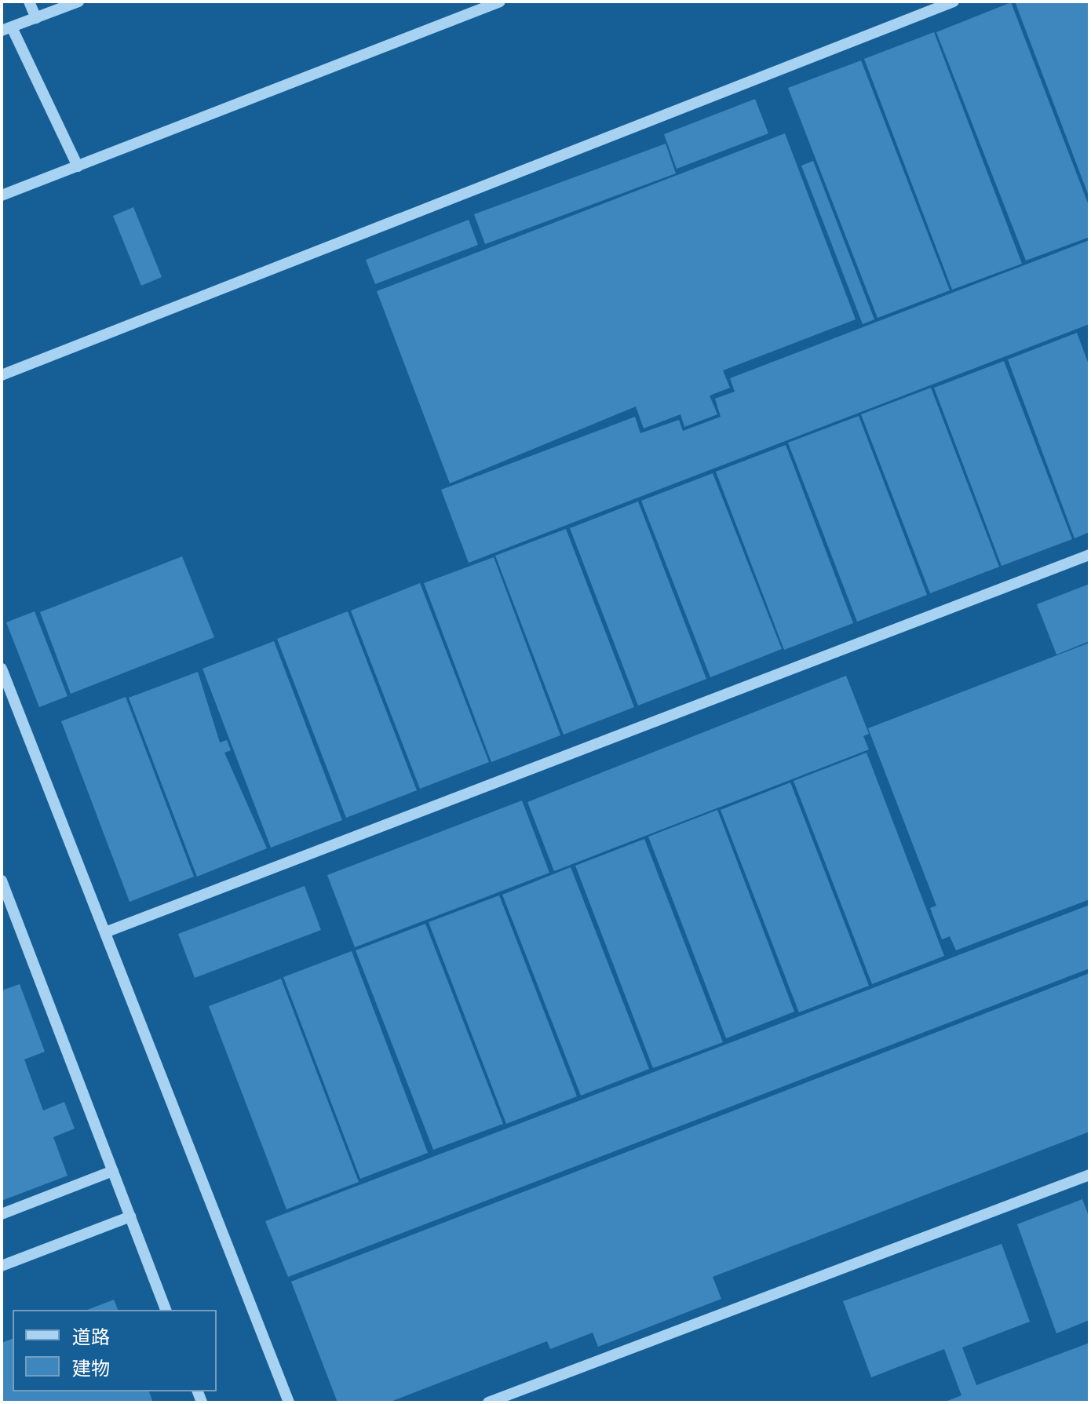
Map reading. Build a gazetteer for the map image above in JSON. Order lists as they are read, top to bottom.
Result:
{
  "legend": ["道路", "建物"]
}
